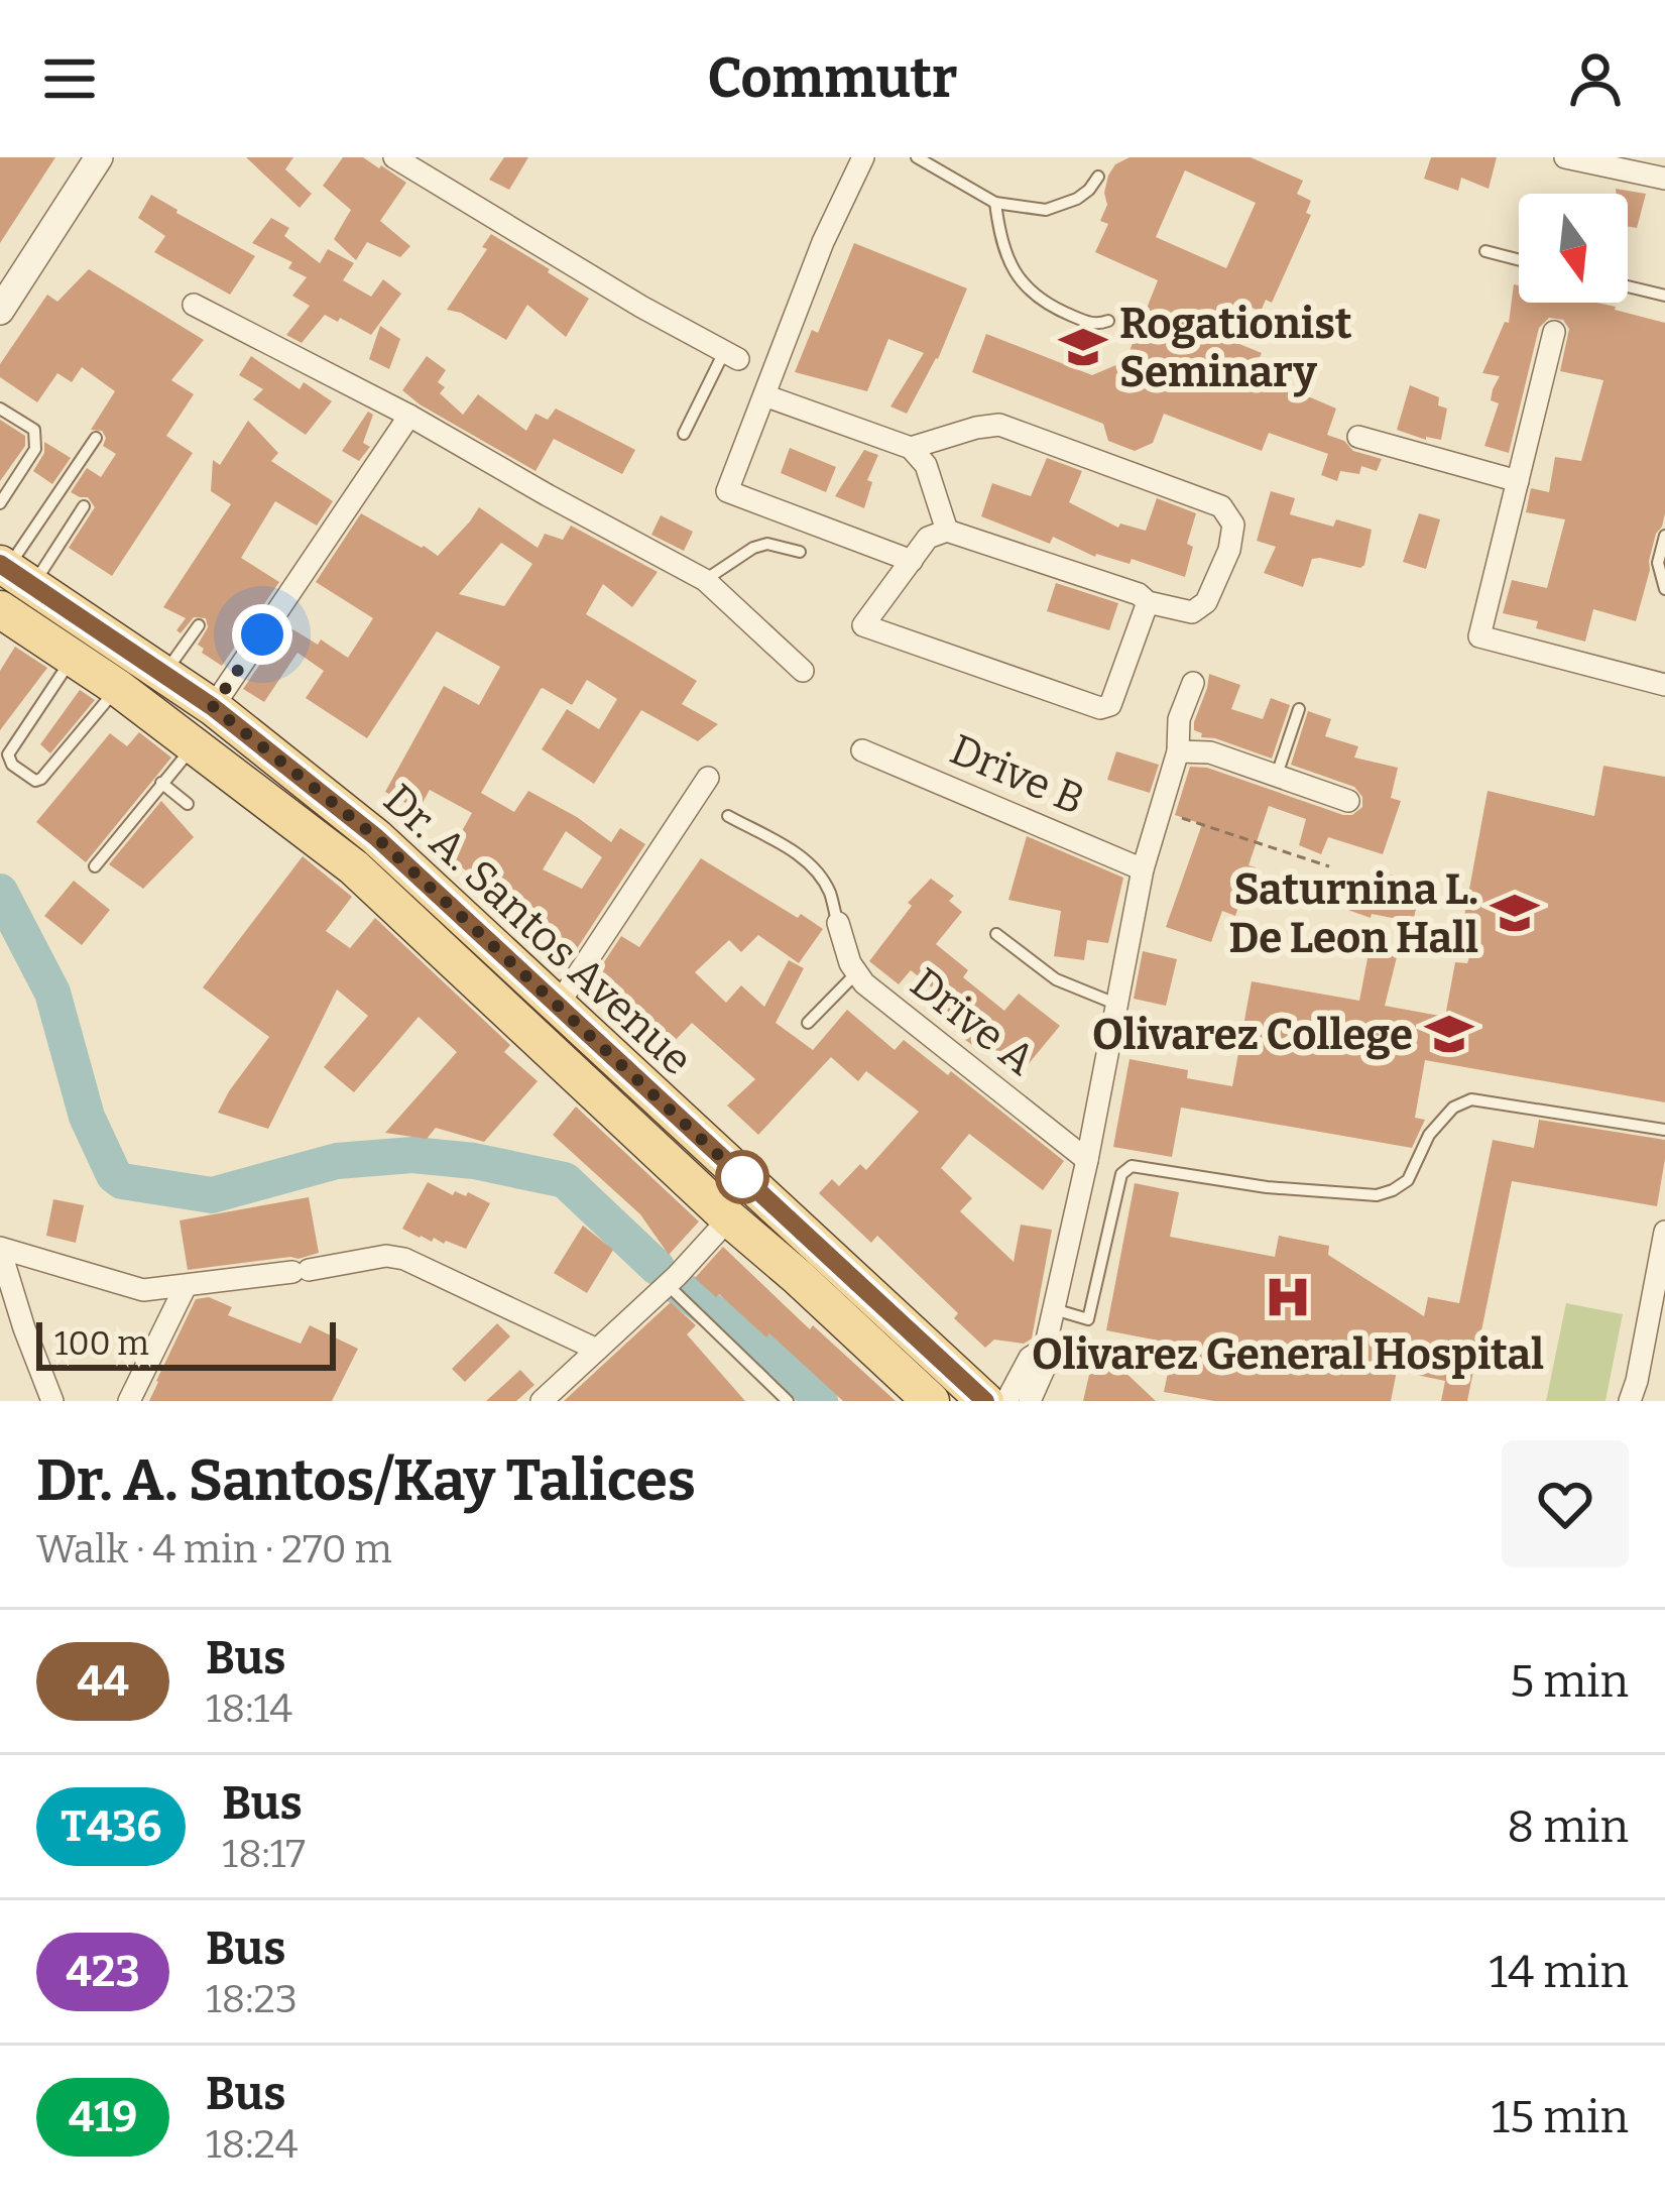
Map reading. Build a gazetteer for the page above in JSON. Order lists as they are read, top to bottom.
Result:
{
  "streets": {
    "main road": ["Dr. A. Santos Avenue"],
    "street": ["Drive B", "Drive A"]
  },
  "places": {
    "school or university": ["Rogationist Seminary", "Saturnina L. De Leon Hall", "Olivarez College"],
    "hospital": ["Olivarez General Hospital"]
  },
  "lines": ["bus line 44"],
  "scale_bar": "100 m",
  "north": "bottom",
  "page": {
    "header": "Commutr",
    "scale": "100 m",
    "heading": ["Dr. A. Santos/Kay Talices", "Walk · 4 min · 270 m"],
    "list": [
      {
        "mark": "44",
        "name": "Bus",
        "note": "18:14",
        "value": "5 min"
      },
      {
        "mark": "T436",
        "name": "Bus",
        "note": "18:17",
        "value": "8 min"
      },
      {
        "mark": "423",
        "name": "Bus",
        "note": "18:23",
        "value": "14 min"
      },
      {
        "mark": "419",
        "name": "Bus",
        "note": "18:24",
        "value": "15 min"
      }
    ]
  }
}
